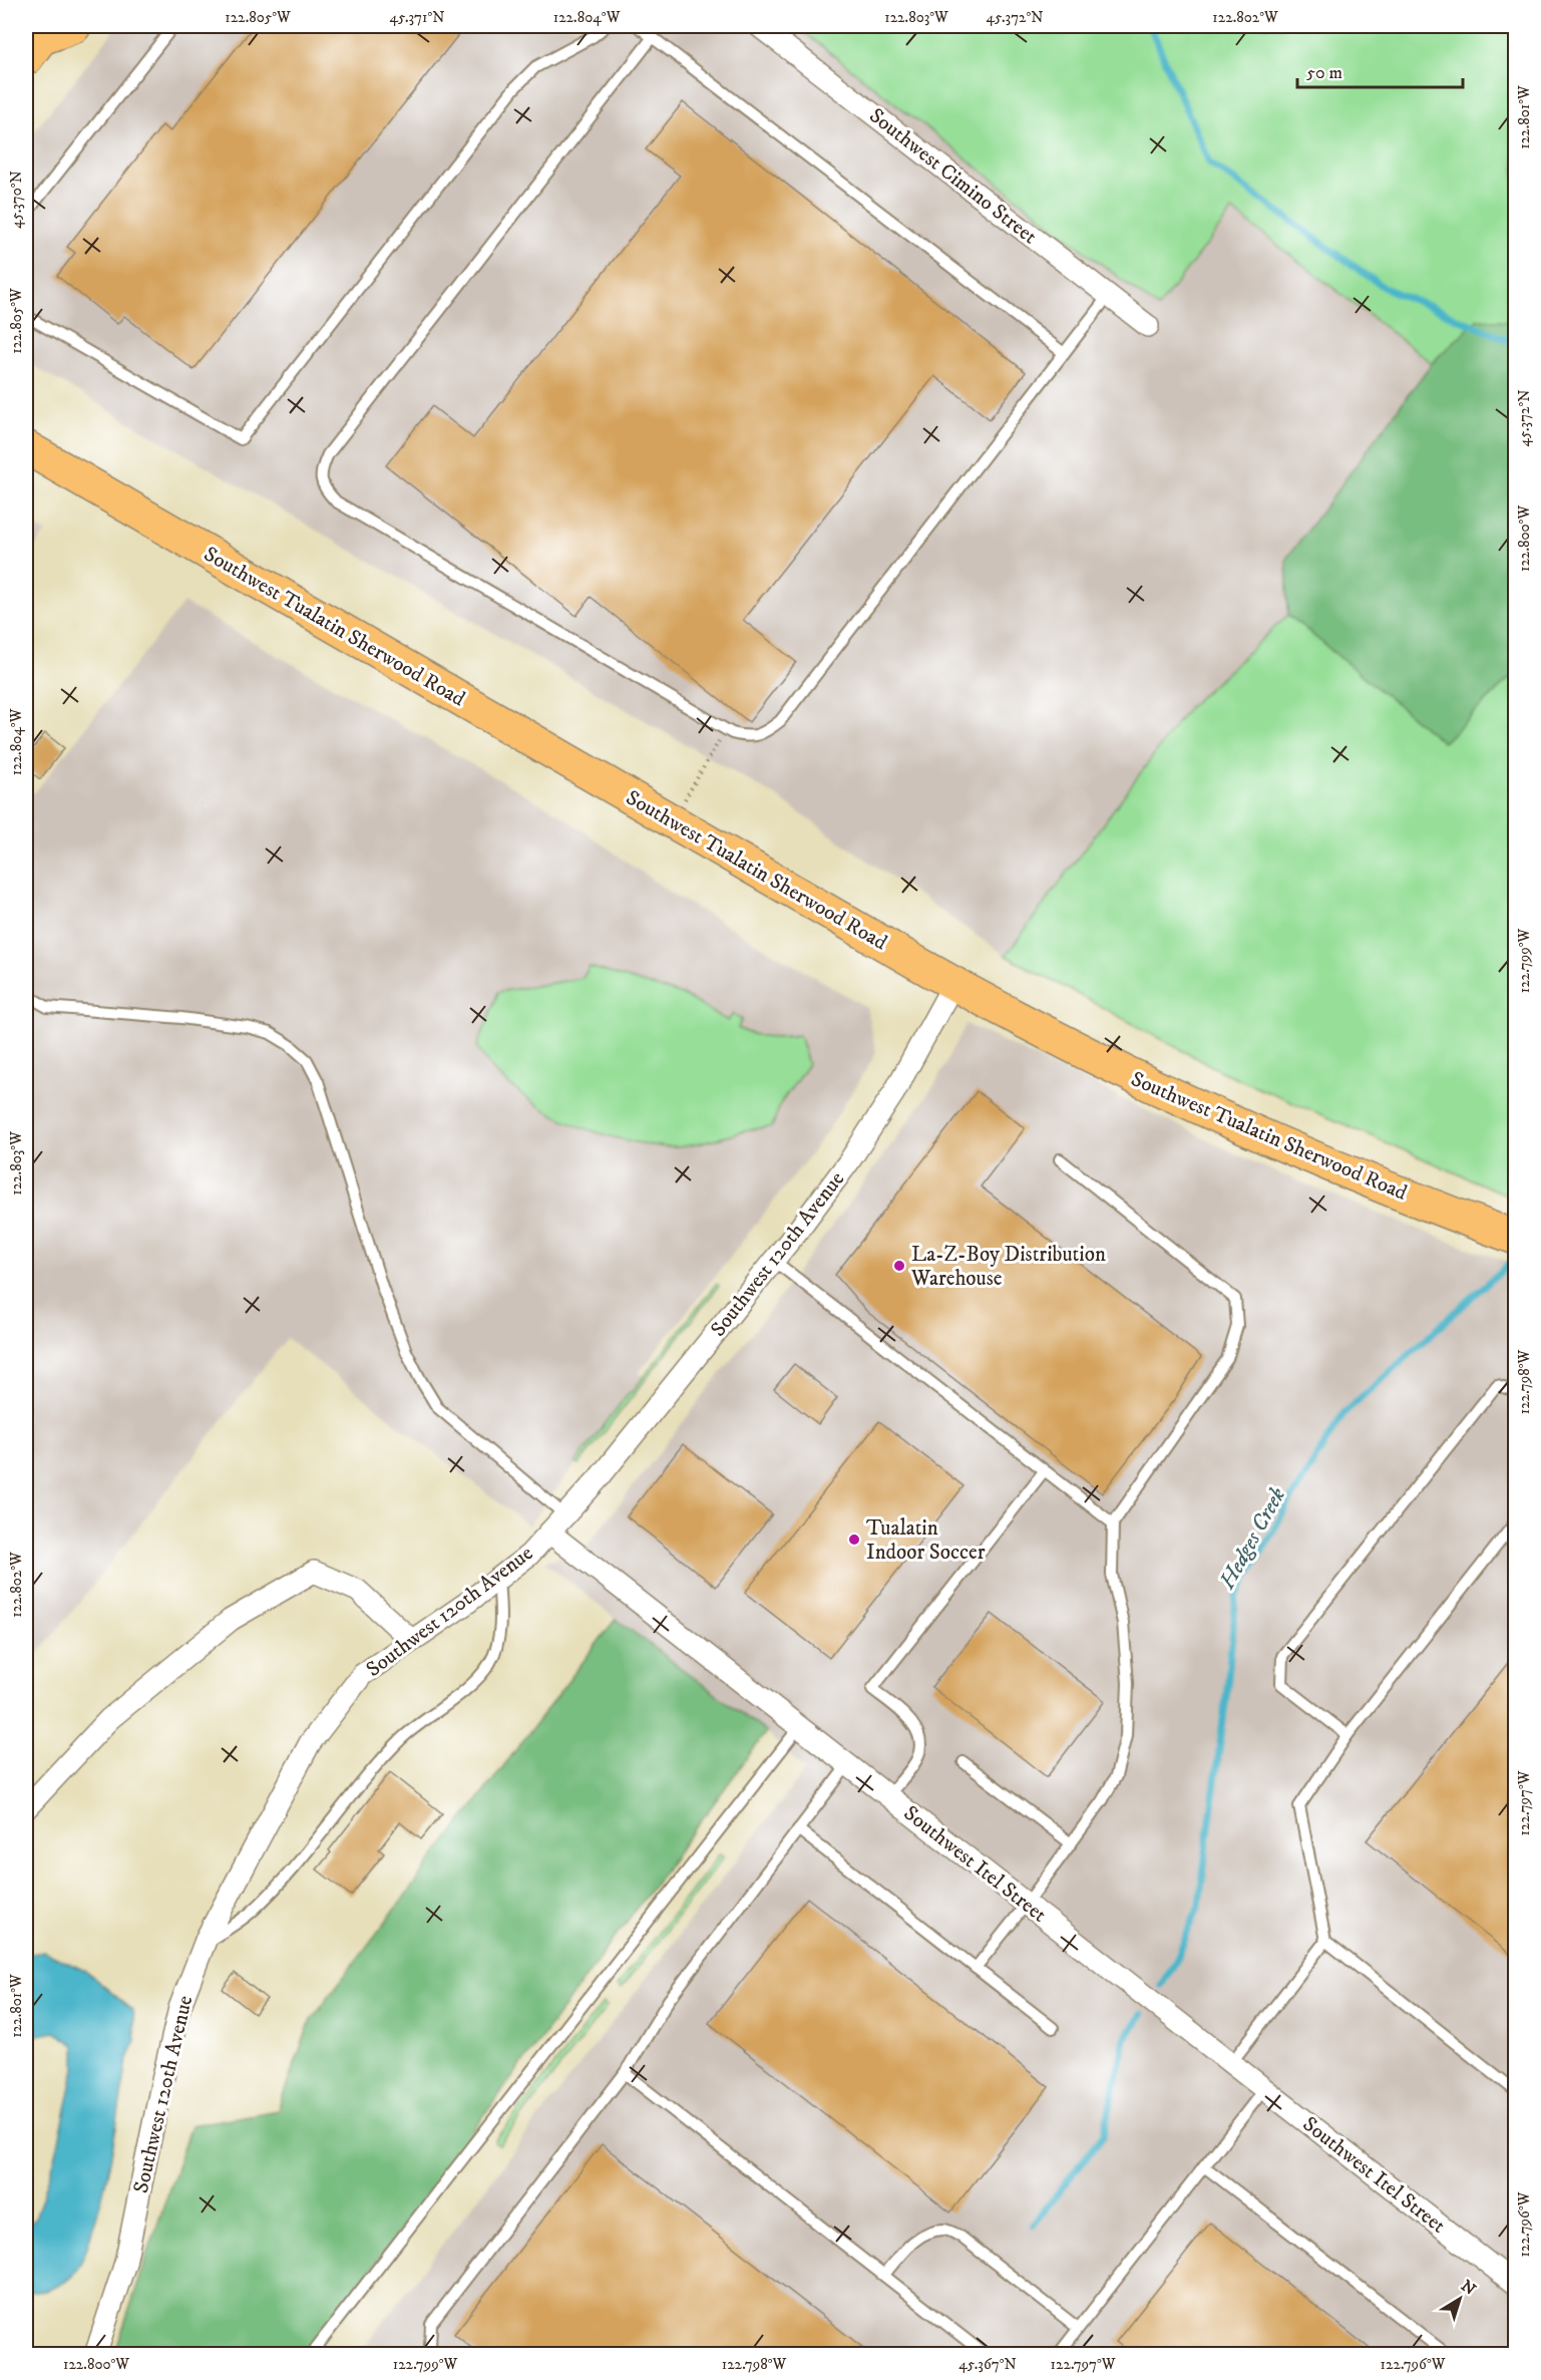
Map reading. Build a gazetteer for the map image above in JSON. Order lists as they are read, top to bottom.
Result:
{
  "streets": {
    "main road": ["Southwest Tualatin Sherwood Road"],
    "street": ["Southwest Cimino Street", "Southwest 120th Avenue", "Southwest Itel Street"]
  },
  "crossings": [
    ["Southwest Tualatin Sherwood Road", "Southwest 120th Avenue"],
    ["Southwest 120th Avenue", "Southwest Itel Street"]
  ],
  "water": ["Hedges Creek"],
  "places": ["La-Z-Boy Distribution Warehouse", "Tualatin Indoor Soccer"],
  "scale_bar": "50 m",
  "north": "top right",
  "coordinates": [
    "122.805°W",
    "45.371°N",
    "122.804°W",
    "122.803°W",
    "45.372°N",
    "122.802°W",
    "122.801°W",
    "45.370°N",
    "122.800°W",
    "122.799°W",
    "122.798°W",
    "122.797°W",
    "122.796°W",
    "45.367°N"
  ]
}
